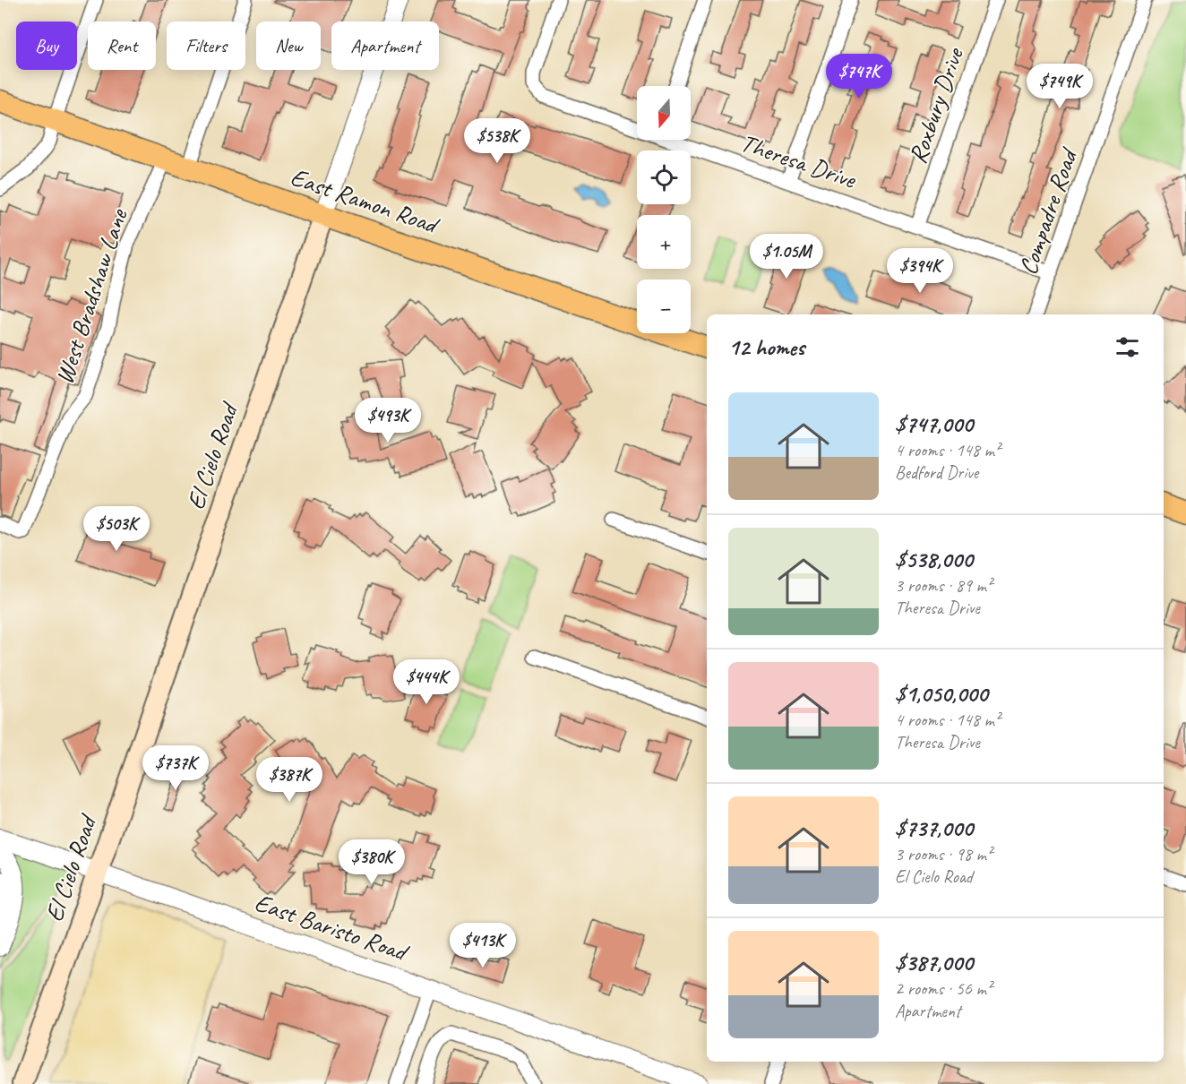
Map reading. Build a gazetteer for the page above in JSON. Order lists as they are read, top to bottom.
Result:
{
  "streets": {
    "main road": ["East Ramon Road", "El Cielo Road"],
    "street": [
      "Roxbury Drive",
      "Theresa Drive",
      "Compadre Road",
      "West Bradshaw Lane",
      "East Baristo Road"
    ]
  },
  "crossings": [
    ["Roxbury Drive", "Theresa Drive"],
    ["Theresa Drive", "Compadre Road"],
    ["East Ramon Road", "West Bradshaw Lane"],
    ["East Ramon Road", "El Cielo Road"],
    ["El Cielo Road", "East Baristo Road"]
  ],
  "north": "bottom",
  "page": {
    "chip": [
      "Buy",
      "Rent",
      "Filters",
      "New",
      "Apartment"
    ],
    "price": [
      "$747K",
      "$749K",
      "$538K",
      "$1.05M",
      "$394K",
      "$493K",
      "$503K",
      "$444K",
      "$737K",
      "$387K",
      "$380K",
      "$413K"
    ],
    "map_buttons": ["+", "−"],
    "heading": "12 homes",
    "list": [
      {
        "name": "$747,000",
        "note": "4 rooms · 148 m² · Bedford Drive"
      },
      {
        "name": "$538,000",
        "note": "3 rooms · 89 m² · Theresa Drive"
      },
      {
        "name": "$1,050,000",
        "note": "4 rooms · 148 m² · Theresa Drive"
      },
      {
        "name": "$737,000",
        "note": "3 rooms · 98 m² · El Cielo Road"
      },
      {
        "name": "$387,000",
        "note": "2 rooms · 56 m² · Apartment"
      }
    ]
  }
}
